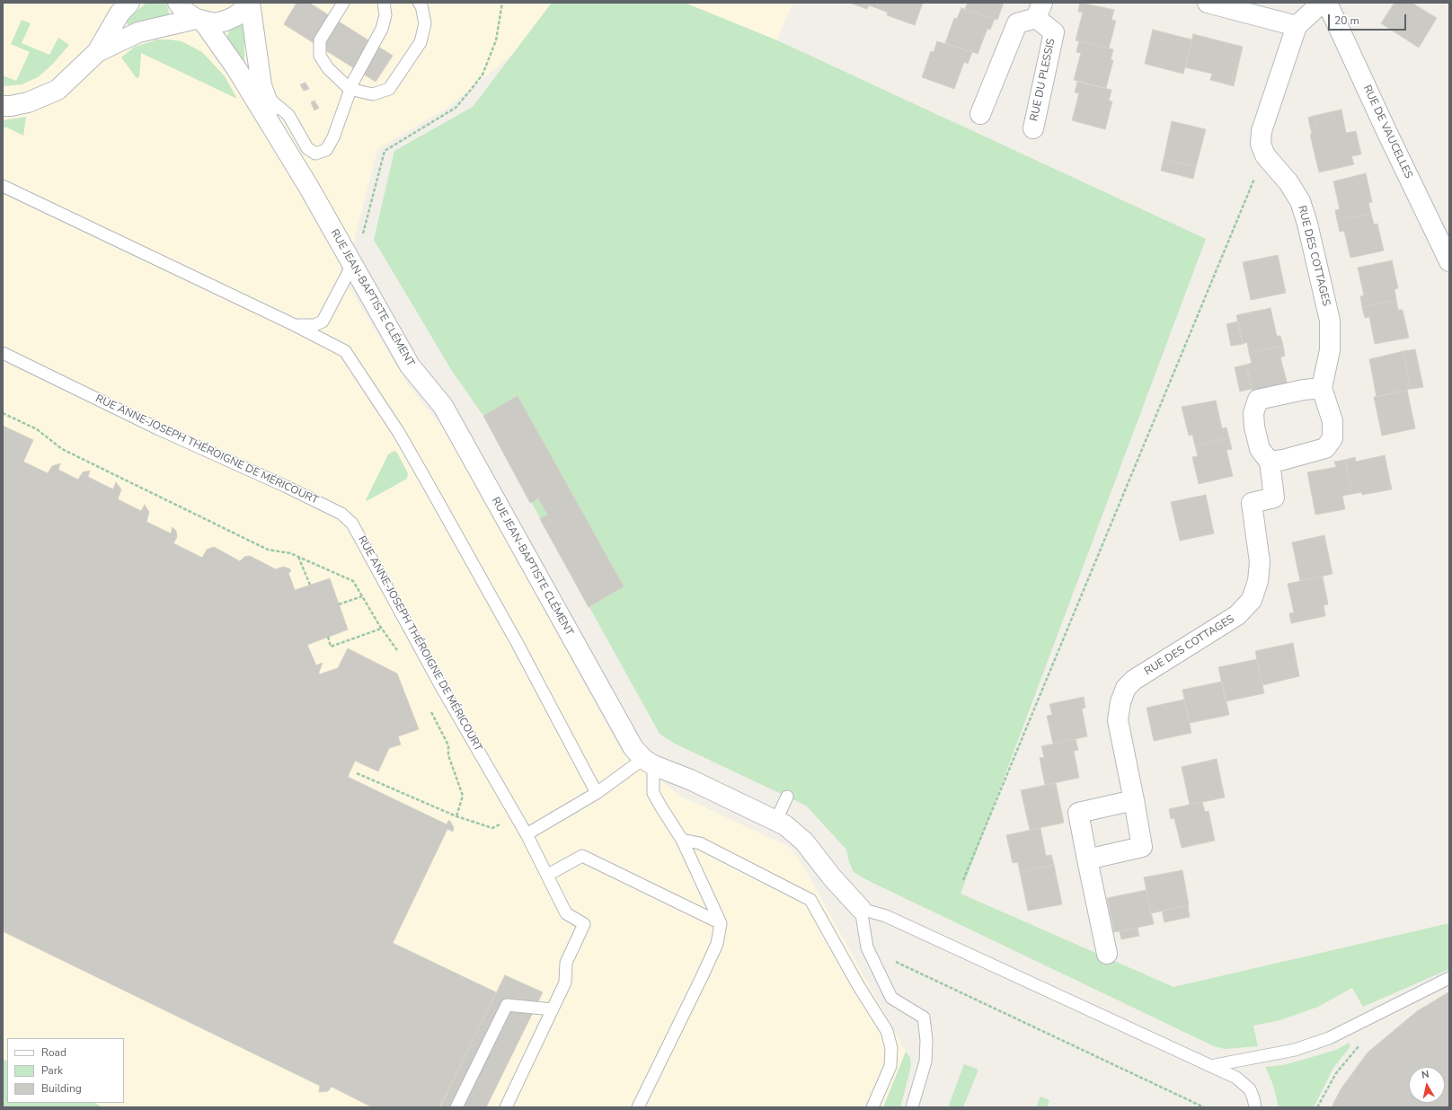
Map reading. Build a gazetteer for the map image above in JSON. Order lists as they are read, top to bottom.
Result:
{
  "streets": {
    "street": [
      "RUE DU PLESSIS",
      "RUE DE VAUCELLES",
      "RUE DES COTTAGES",
      "RUE JEAN-BAPTISTE CLÉMENT"
    ],
    "lane": ["RUE ANNE-JOSEPH THÉROIGNE DE MÉRICOURT"]
  },
  "legend": ["Road", "Park", "Building"],
  "scale_bar": "20 m",
  "north": "top"
}
